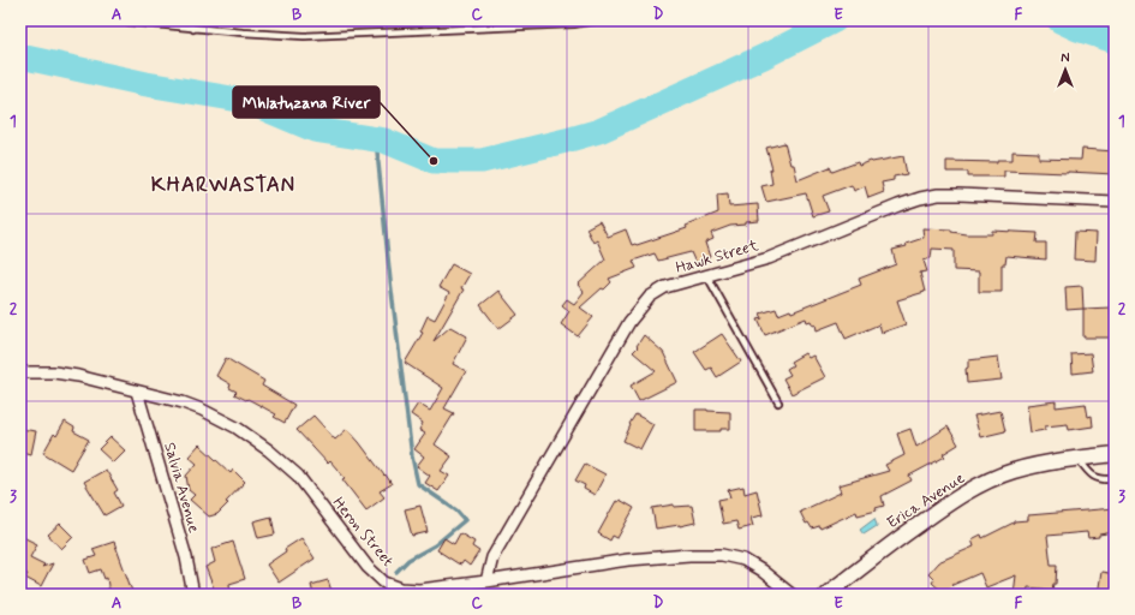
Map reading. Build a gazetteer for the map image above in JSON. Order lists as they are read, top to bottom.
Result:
{
  "streets": {
    "street": [
      "Hawk Street",
      "Salvia Avenue",
      "Erica Avenue",
      "Heron Street"
    ]
  },
  "crossings": [
    ["Hawk Street", "Heron Street"],
    ["Salvia Avenue", "Heron Street"]
  ],
  "districts": ["KHARWASTAN"],
  "places": ["Mhlatuzana River"],
  "north": "top",
  "grid": {
    "columns": [
      "A",
      "B",
      "C",
      "D",
      "E",
      "F"
    ],
    "rows": ["1", "2", "3"]
  }
}
